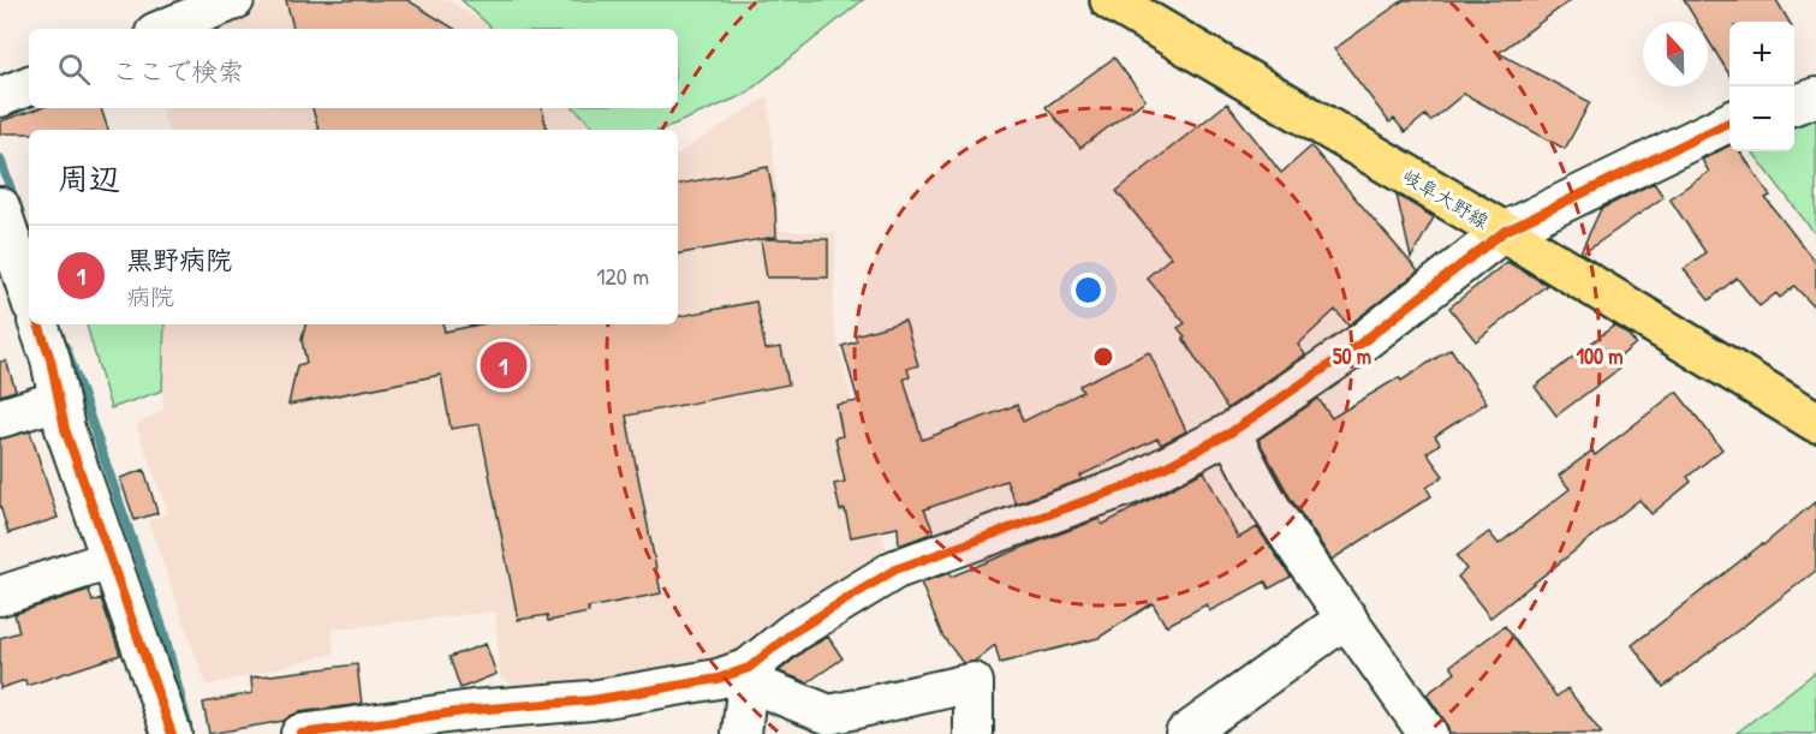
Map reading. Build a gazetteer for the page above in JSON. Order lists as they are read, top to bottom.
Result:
{
  "streets": {
    "main road": ["岐阜大野線"]
  },
  "north": "top",
  "page": {
    "map_buttons": ["+", "−"],
    "search": "ここで検索",
    "heading": "周辺",
    "list": [
      {
        "mark": "1",
        "name": "黒野病院",
        "note": "病院",
        "value": "120 m"
      }
    ],
    "pins": "1"
  },
  "rings": ["50 m", "100 m"]
}
